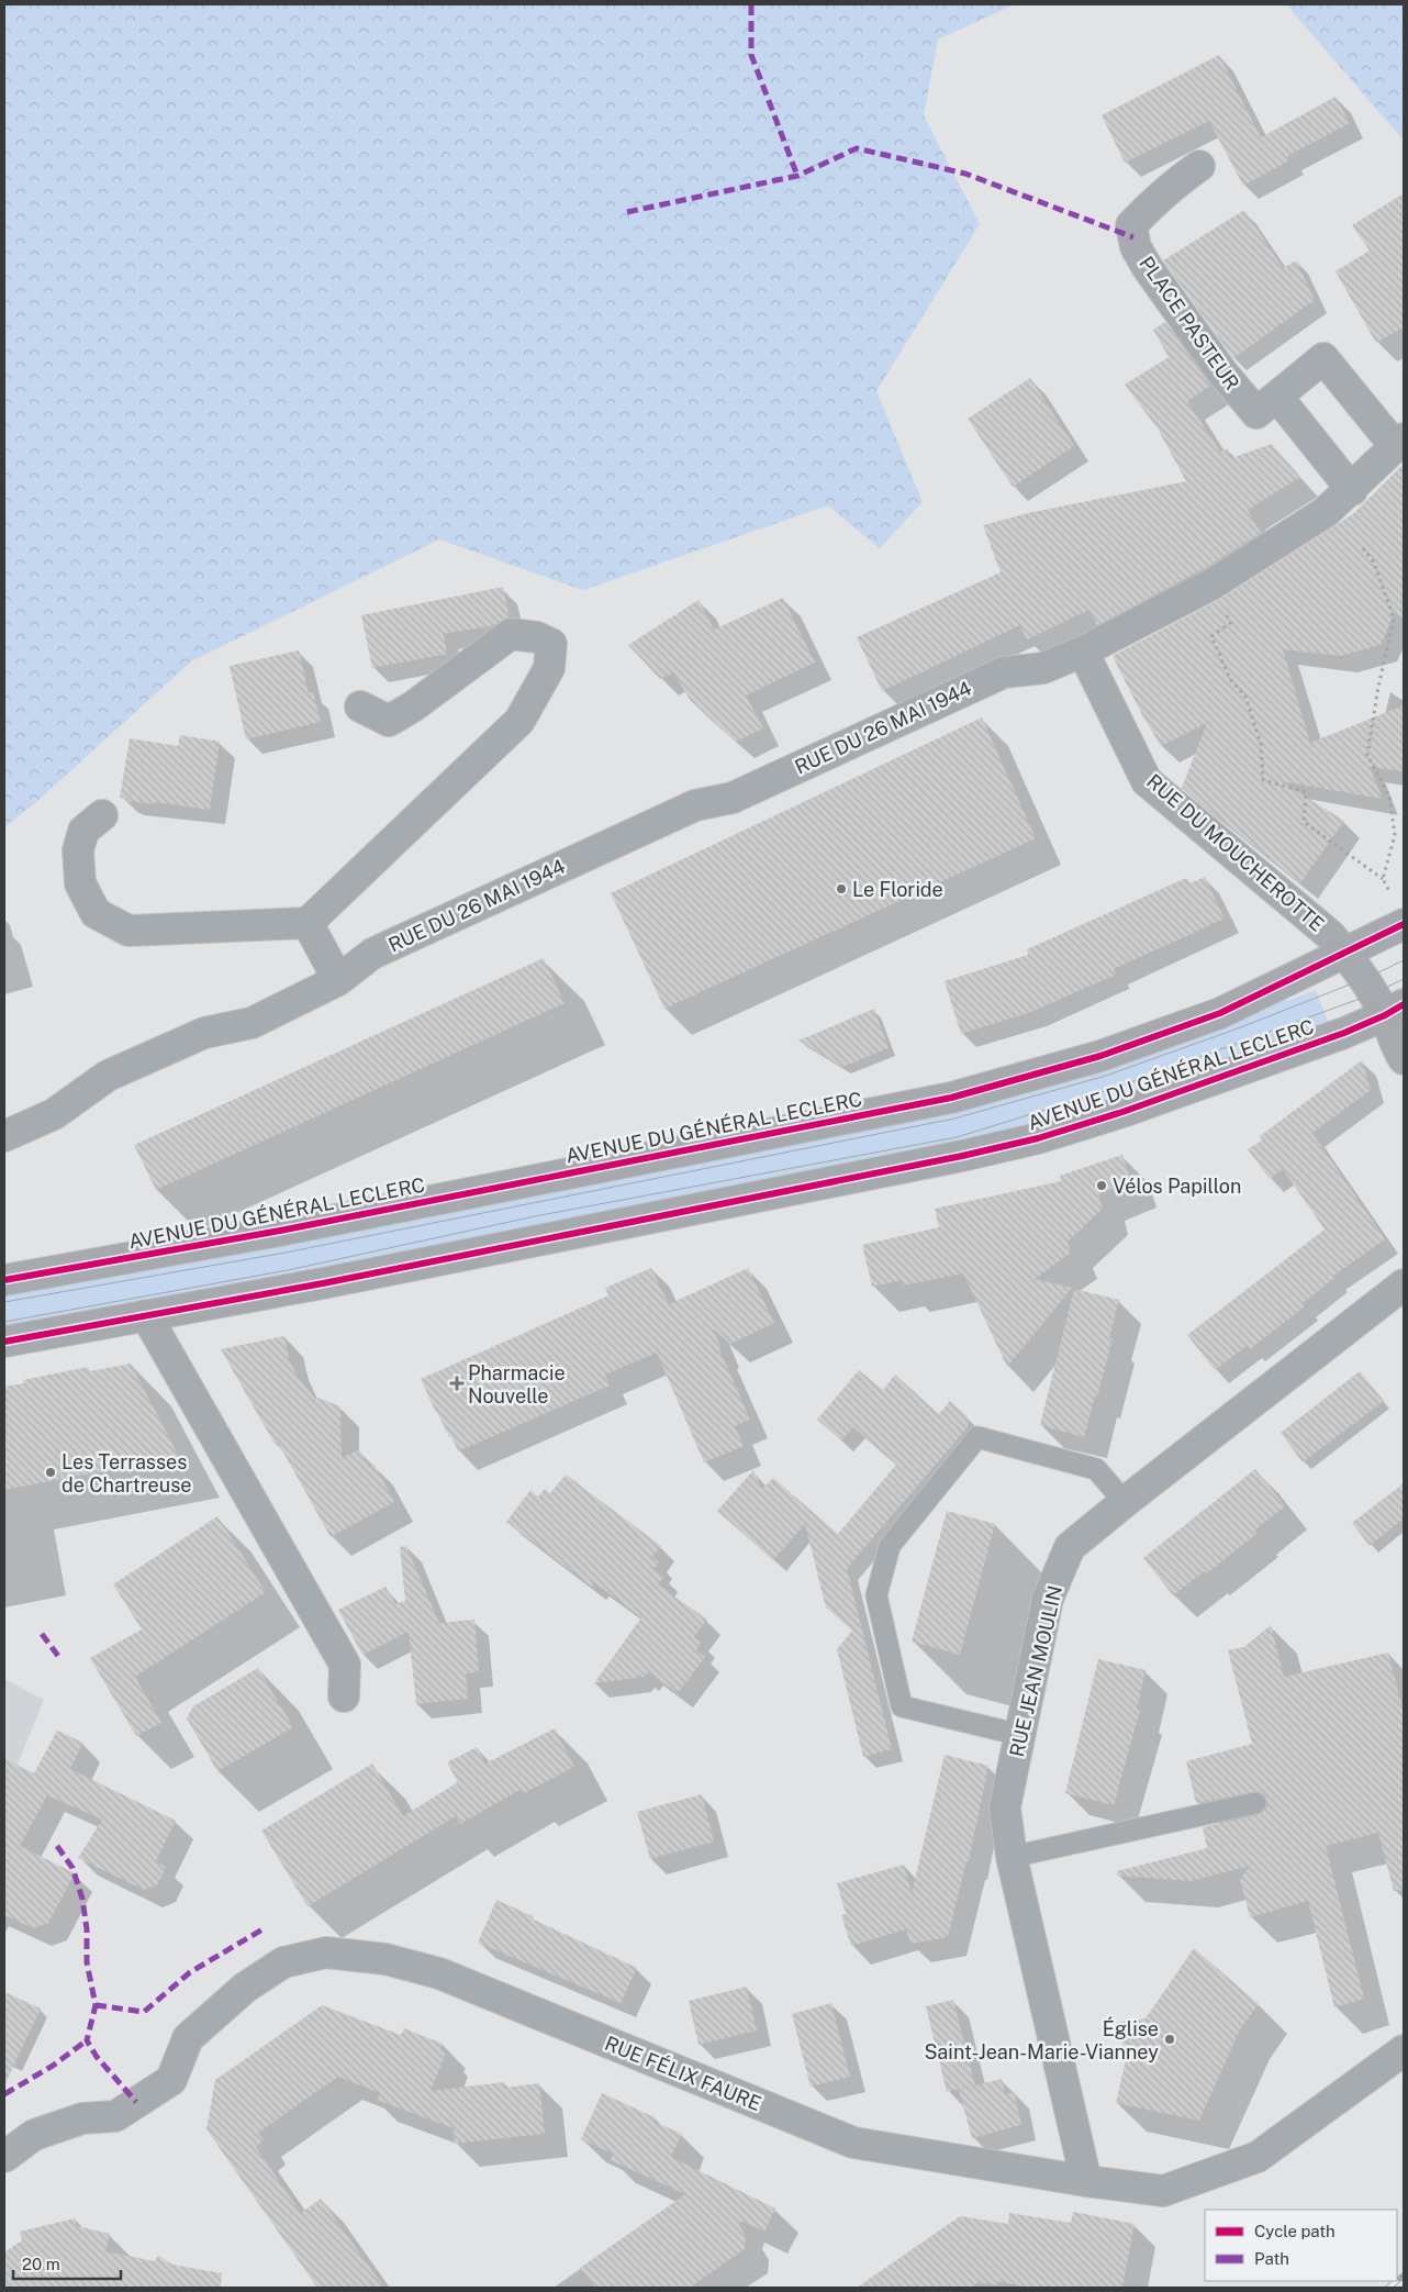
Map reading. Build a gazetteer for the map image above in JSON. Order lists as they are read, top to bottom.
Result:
{
  "streets": {
    "main road": ["AVENUE DU GÉNÉRAL LECLERC"],
    "street": [
      "PLACE PASTEUR",
      "RUE DU 26 MAI 1944",
      "RUE DU MOUCHEROTTE",
      "RUE JEAN MOULIN",
      "RUE FÉLIX FAURE"
    ]
  },
  "crossings": [
    ["PLACE PASTEUR", "RUE DU 26 MAI 1944"],
    ["RUE DU 26 MAI 1944", "RUE DU MOUCHEROTTE"],
    ["RUE DU MOUCHEROTTE", "AVENUE DU GÉNÉRAL LECLERC"],
    ["RUE JEAN MOULIN", "RUE FÉLIX FAURE"]
  ],
  "places": {
    "other": [
      "Le Floride",
      "Vélos Papillon",
      "Les Terrasses de Chartreuse",
      "Église Saint-Jean-Marie-Vianney"
    ],
    "health": ["Pharmacie Nouvelle"]
  },
  "legend": ["Cycle path", "Path"],
  "scale_bar": "20 m"
}
